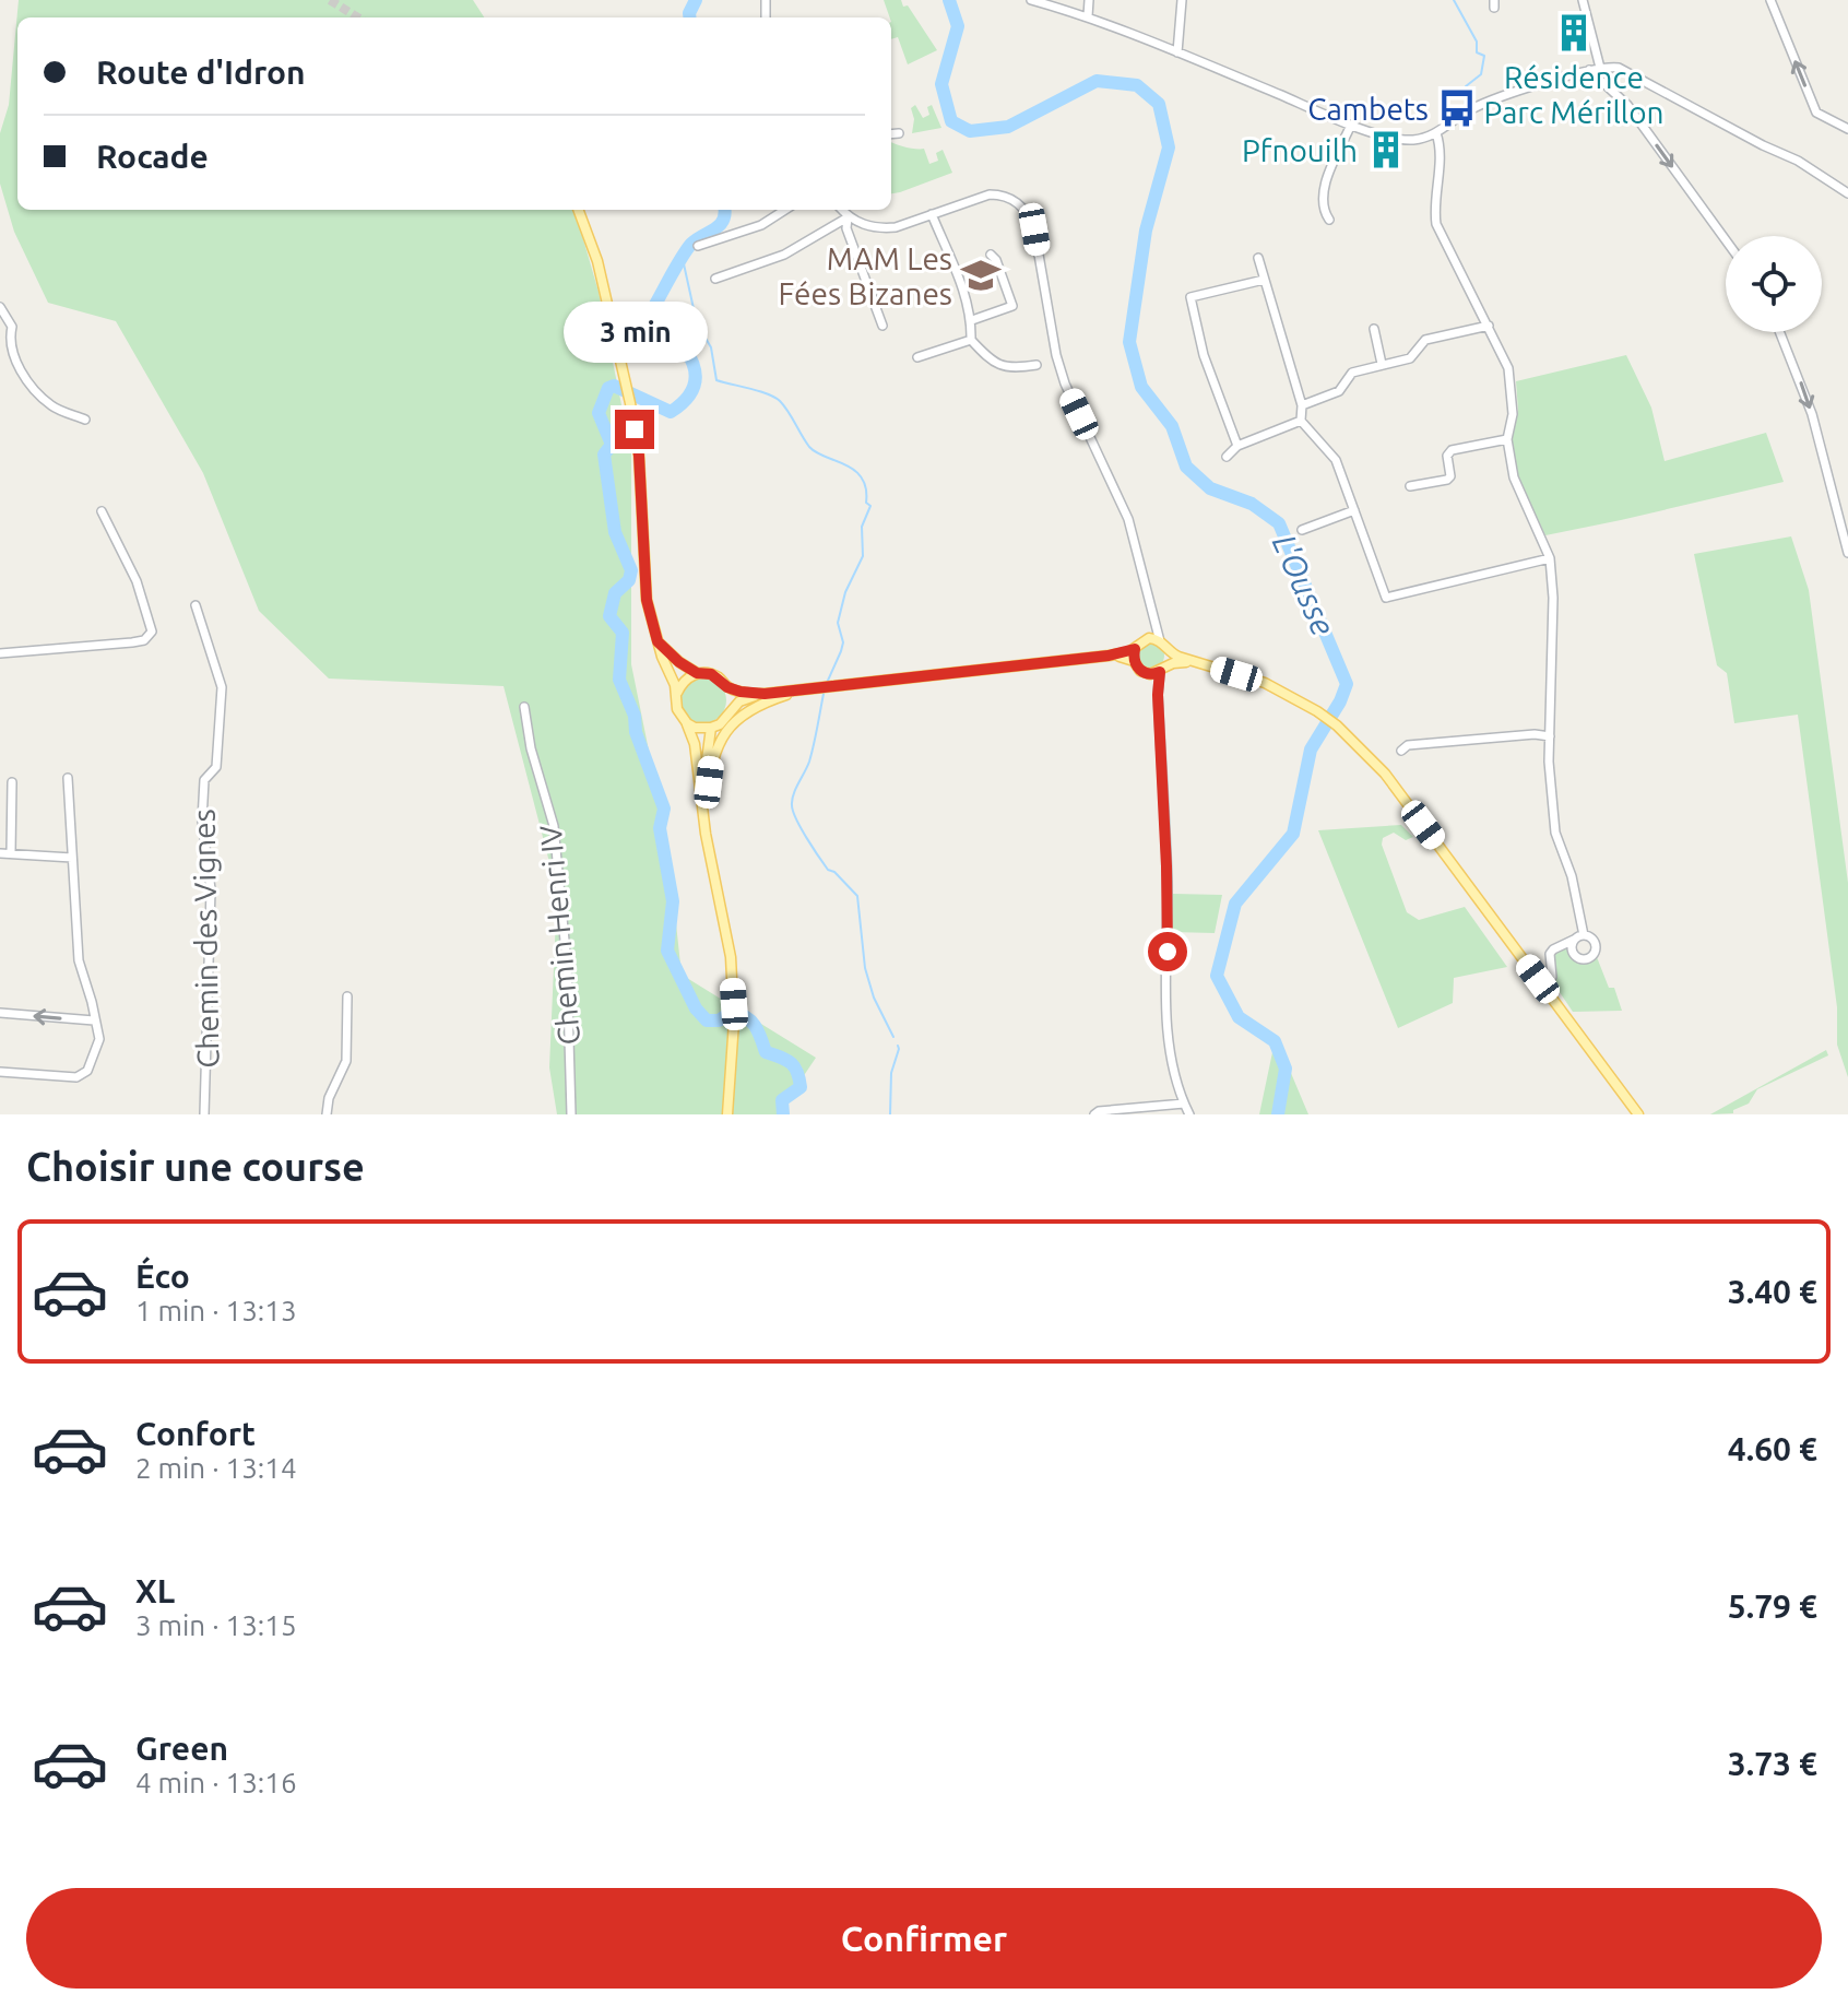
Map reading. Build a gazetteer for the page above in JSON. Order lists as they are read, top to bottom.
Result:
{
  "streets": {
    "street": ["Chemin Henri IV", "Chemin des Vignes"]
  },
  "water": ["L'Ousse"],
  "places": {
    "building": ["Résidence Parc Mérillon", "Pfnouilh"],
    "bus stop": ["Cambets"],
    "school or university": ["MAM Les Fées Bizanes"]
  },
  "page": {
    "banner": ["Route d'Idron", "Rocade"],
    "bubble": "3 min",
    "heading": "Choisir une course",
    "list": [
      {
        "name": "Éco",
        "note": "1 min · 13:13",
        "value": "3.40 €"
      },
      {
        "name": "Confort",
        "note": "2 min · 13:14",
        "value": "4.60 €"
      },
      {
        "name": "XL",
        "note": "3 min · 13:15",
        "value": "5.79 €"
      },
      {
        "name": "Green",
        "note": "4 min · 13:16",
        "value": "3.73 €"
      }
    ],
    "buttons": "Confirmer"
  }
}
